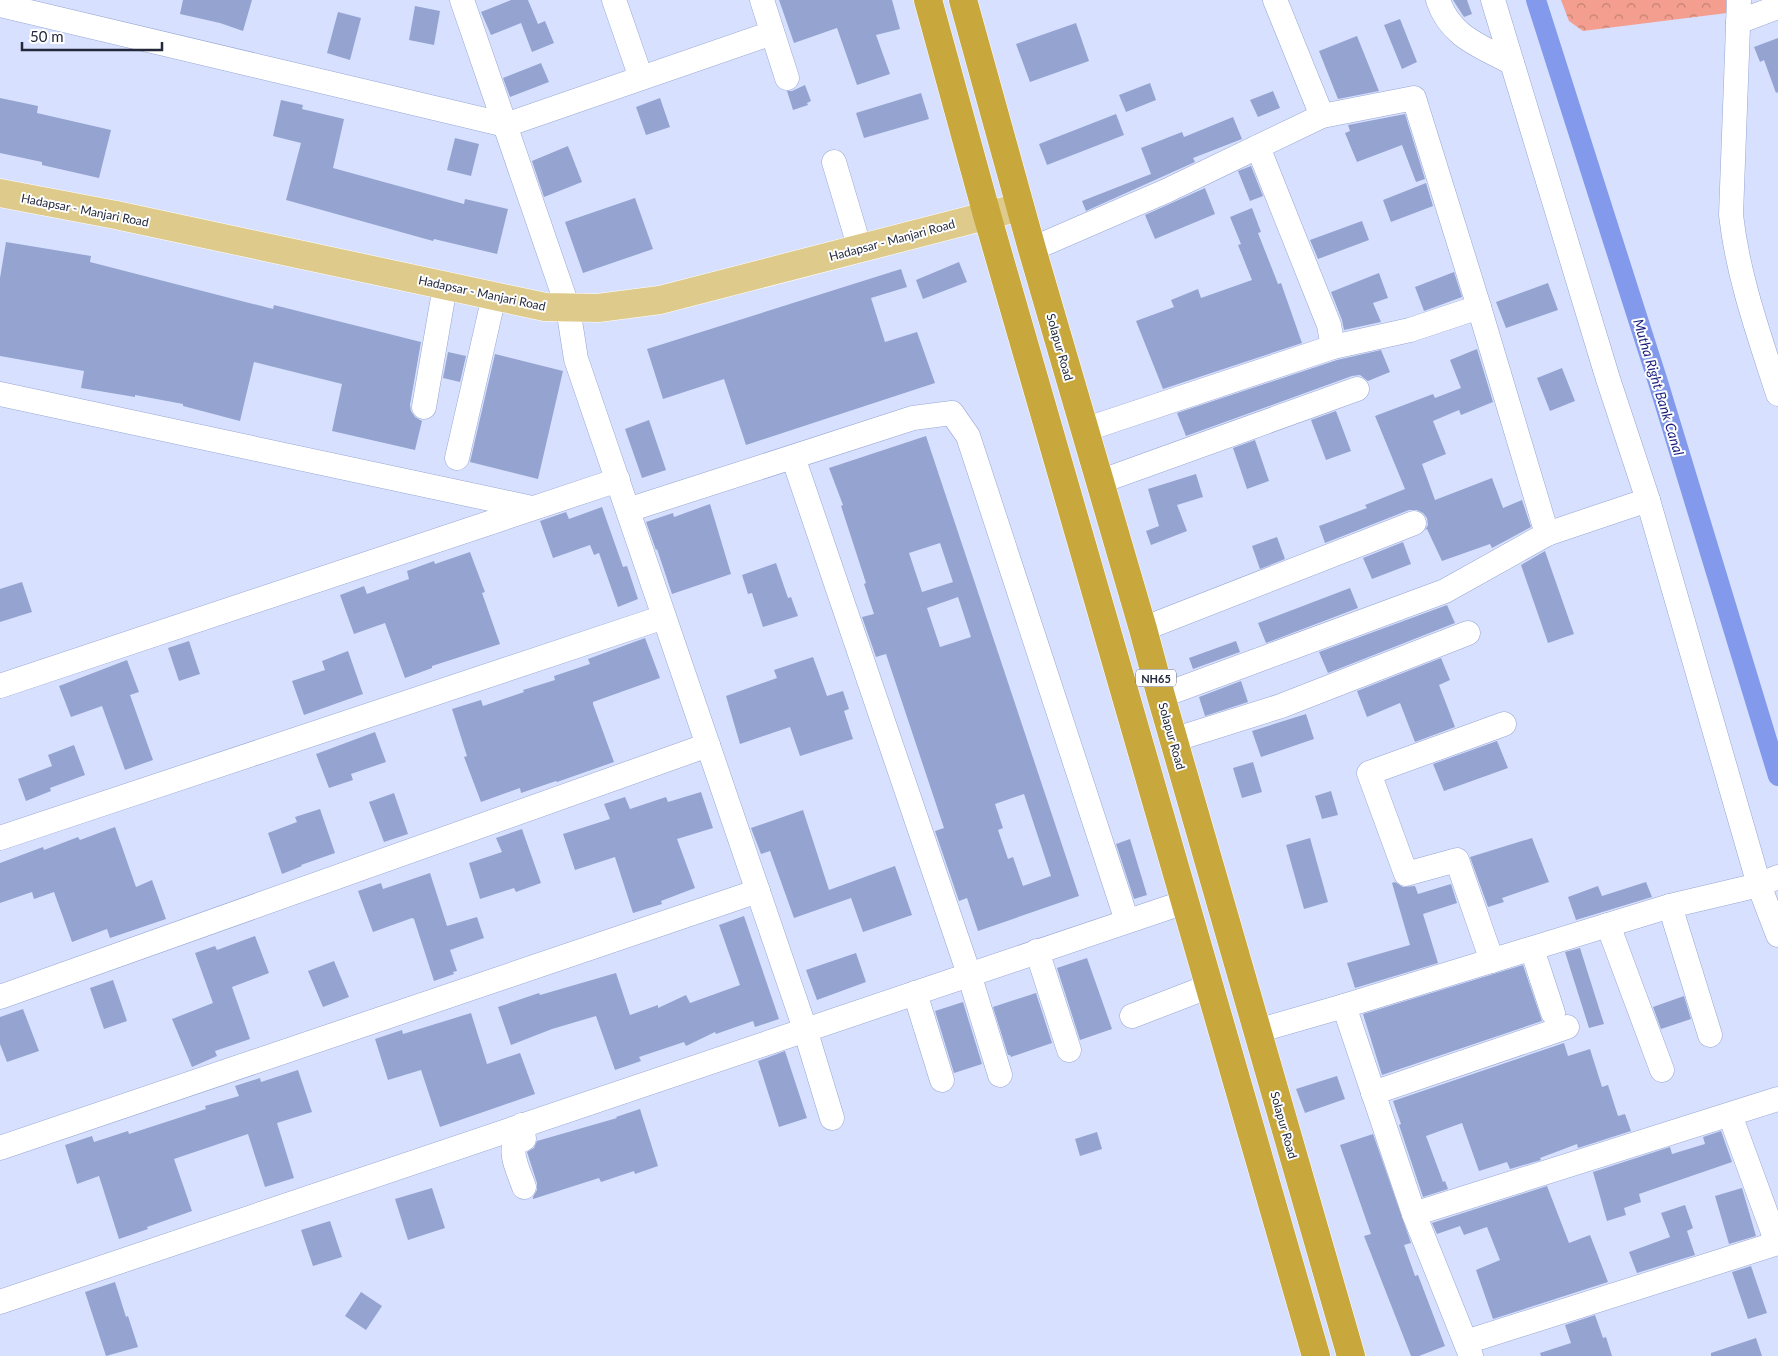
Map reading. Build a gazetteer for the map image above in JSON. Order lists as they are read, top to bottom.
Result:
{
  "streets": {
    "highway": ["Solapur Road", "NH65"],
    "main road": ["Hadapsar - Manjari Road"]
  },
  "crossings": [
    ["Hadapsar - Manjari Road", "Solapur Road"],
    ["Hadapsar - Manjari Road", "NH65"]
  ],
  "water": ["Mutha Right Bank Canal"],
  "scale_bar": "50 m"
}
